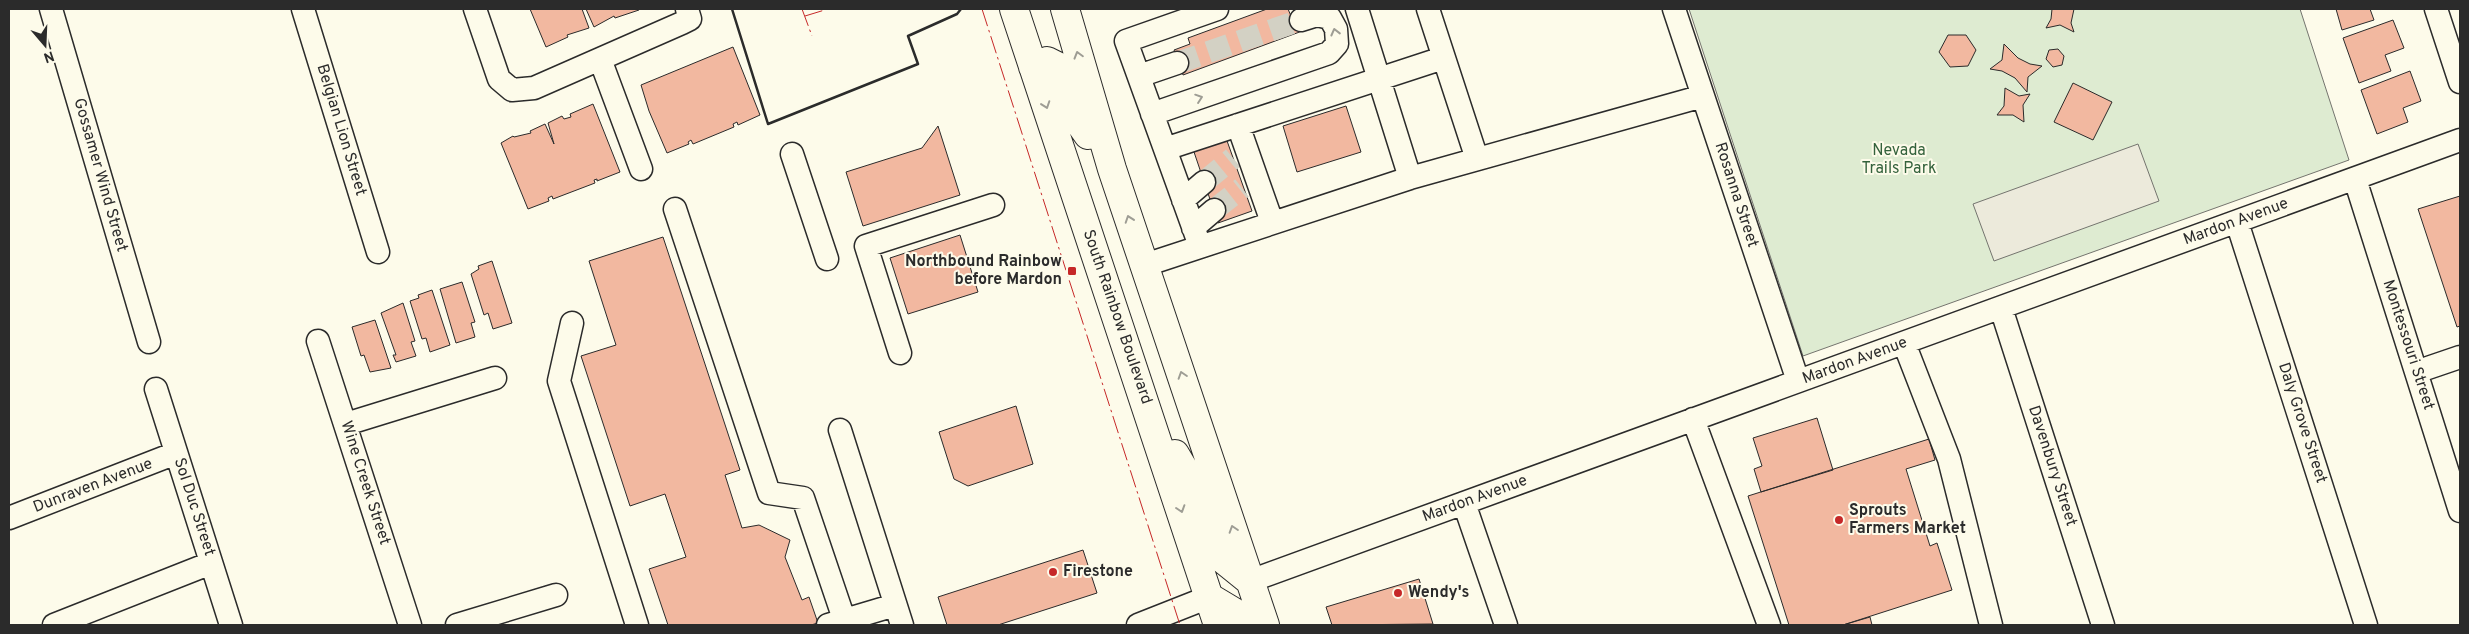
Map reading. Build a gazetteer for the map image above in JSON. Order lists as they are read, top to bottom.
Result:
{
  "streets": {
    "main road": ["South Rainbow Boulevard"],
    "street": [
      "Belgian Lion Street",
      "Gossamer Wind Street",
      "Rosanna Street",
      "Mardon Avenue",
      "Montessouri Street",
      "Daly Grove Street",
      "Davenbury Street",
      "Wine Creek Street",
      "Dunraven Avenue",
      "Sol Duc Street"
    ]
  },
  "crossings": [
    ["Rosanna Street", "Mardon Avenue"],
    ["Mardon Avenue", "Montessouri Street"],
    ["Mardon Avenue", "Daly Grove Street"],
    ["Mardon Avenue", "Davenbury Street"],
    ["Dunraven Avenue", "Sol Duc Street"]
  ],
  "parks": ["Nevada Trails Park"],
  "places": {
    "transit": ["Northbound Rainbow before Mardon"],
    "other": ["Sprouts Farmers Market", "Firestone", "Wendy's"]
  },
  "north": "bottom"
}
